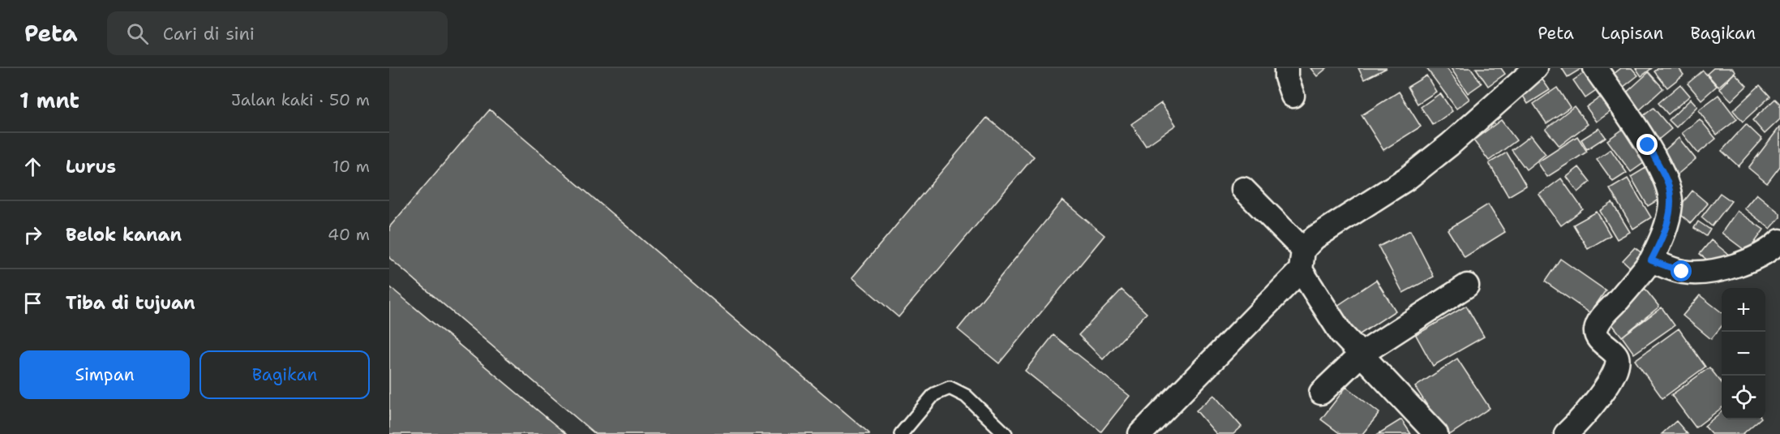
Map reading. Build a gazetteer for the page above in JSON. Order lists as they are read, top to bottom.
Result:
{
  "page": {
    "header": "Peta",
    "search": "Cari di sini",
    "nav": ["Peta", "Lapisan", "Bagikan"],
    "heading": ["1 mnt", "Jalan kaki · 50 m"],
    "list": [
      ["Lurus", "10 m"],
      ["Belok kanan", "40 m"],
      "Tiba di tujuan"
    ],
    "map_buttons": ["+", "−"],
    "buttons": ["Simpan", "Bagikan"]
  }
}
